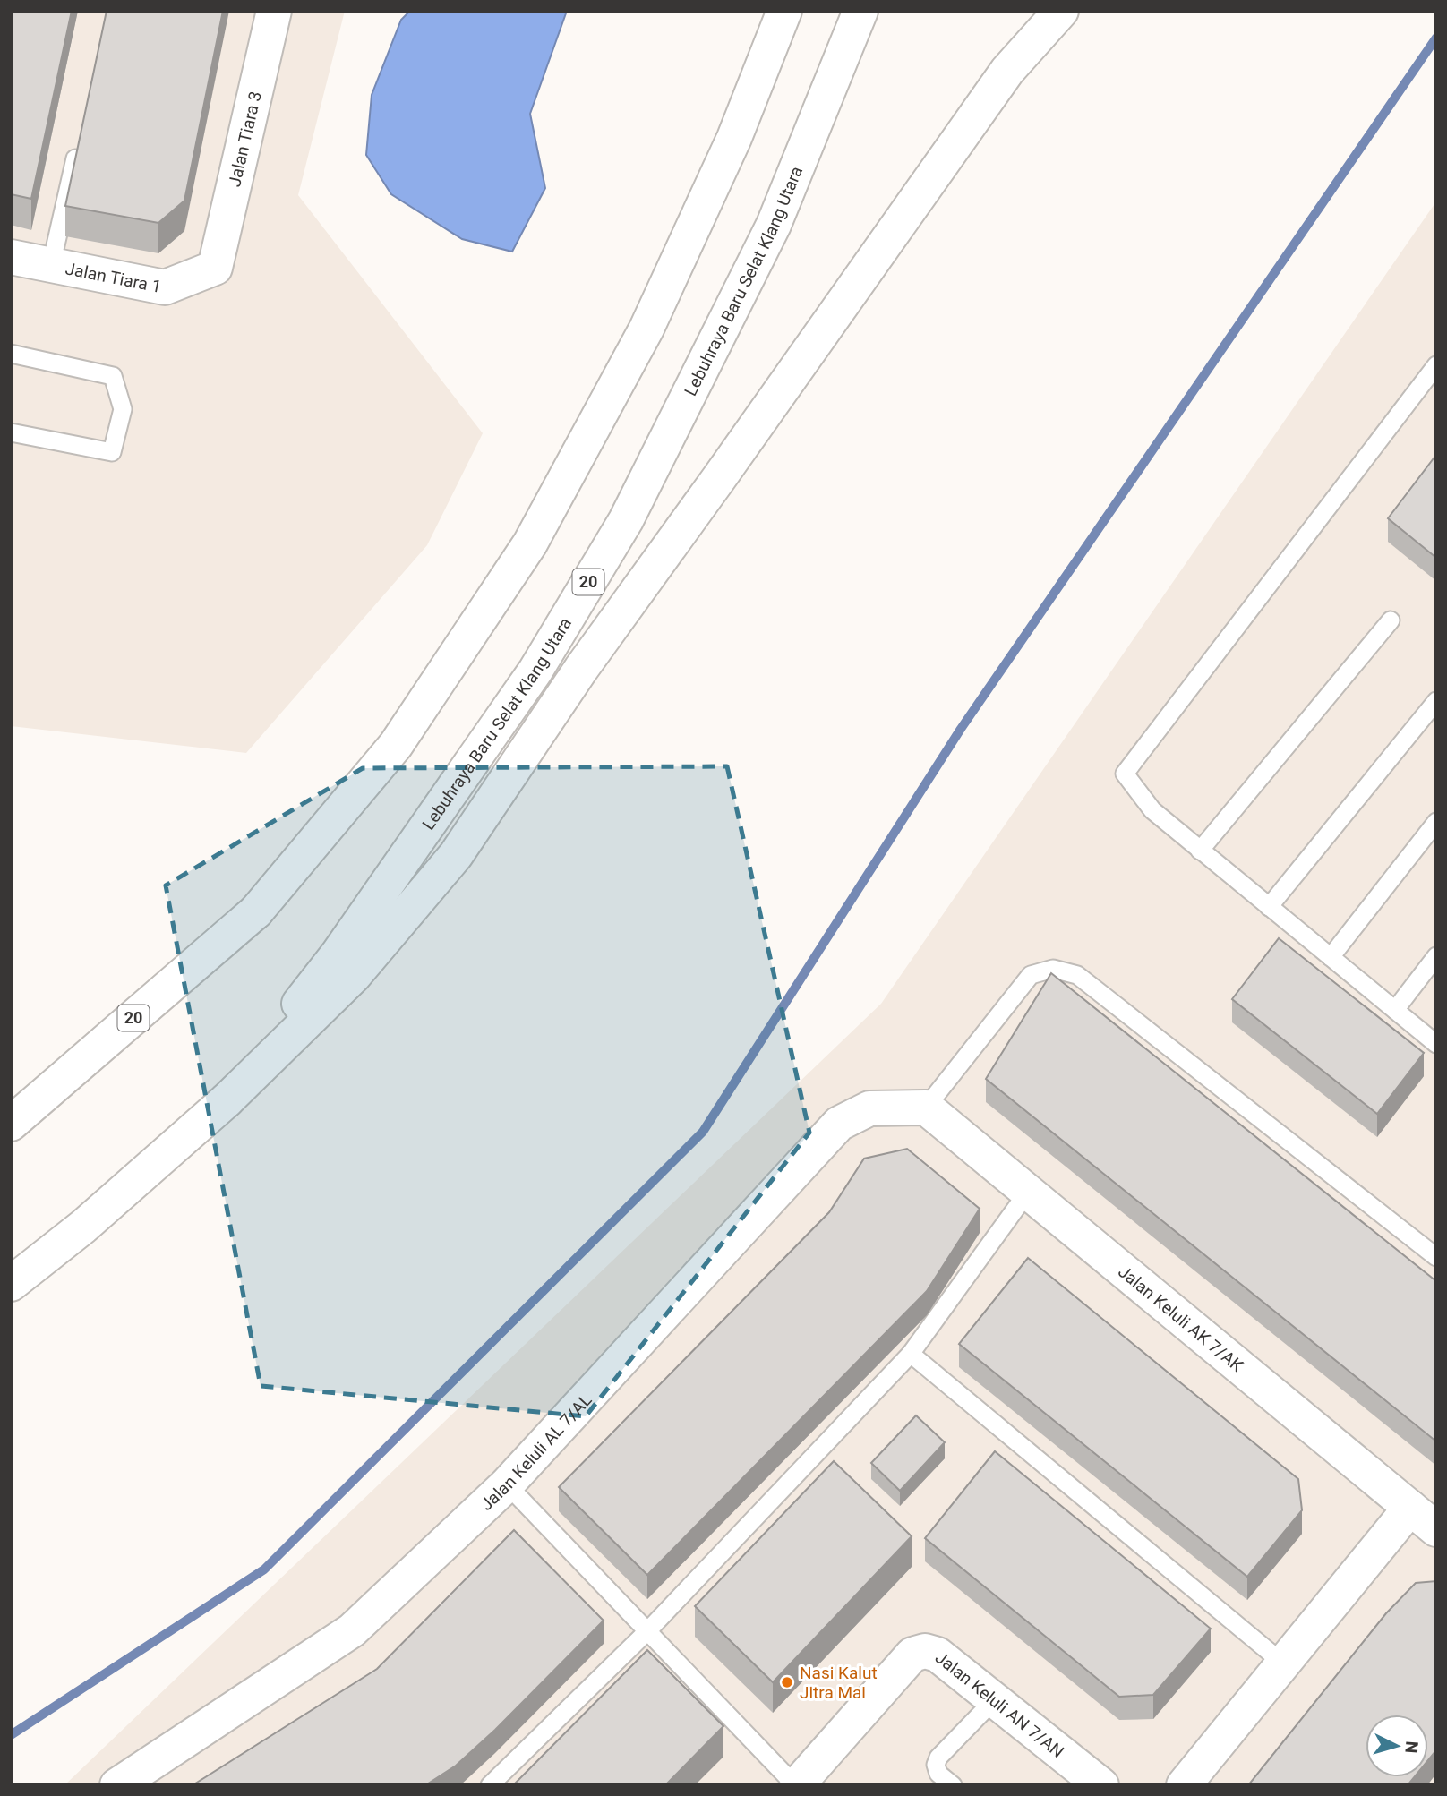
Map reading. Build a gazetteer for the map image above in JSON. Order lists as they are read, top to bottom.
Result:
{
  "streets": {
    "main road": [
      "Jalan Tiara 3",
      "Jalan Tiara 1",
      "Lebuhraya Baru Selat Klang Utara",
      "20",
      "Jalan Keluli AK 7/AK",
      "Jalan Keluli AL 7/AL",
      "Jalan Keluli AN 7/AN"
    ]
  },
  "crossings": [
    ["Jalan Tiara 3", "Jalan Tiara 1"],
    ["Lebuhraya Baru Selat Klang Utara", "20"],
    ["Jalan Keluli AK 7/AK", "Jalan Keluli AL 7/AL"]
  ],
  "places": ["Nasi Kalut Jitra Mai"],
  "north": "right"
}
